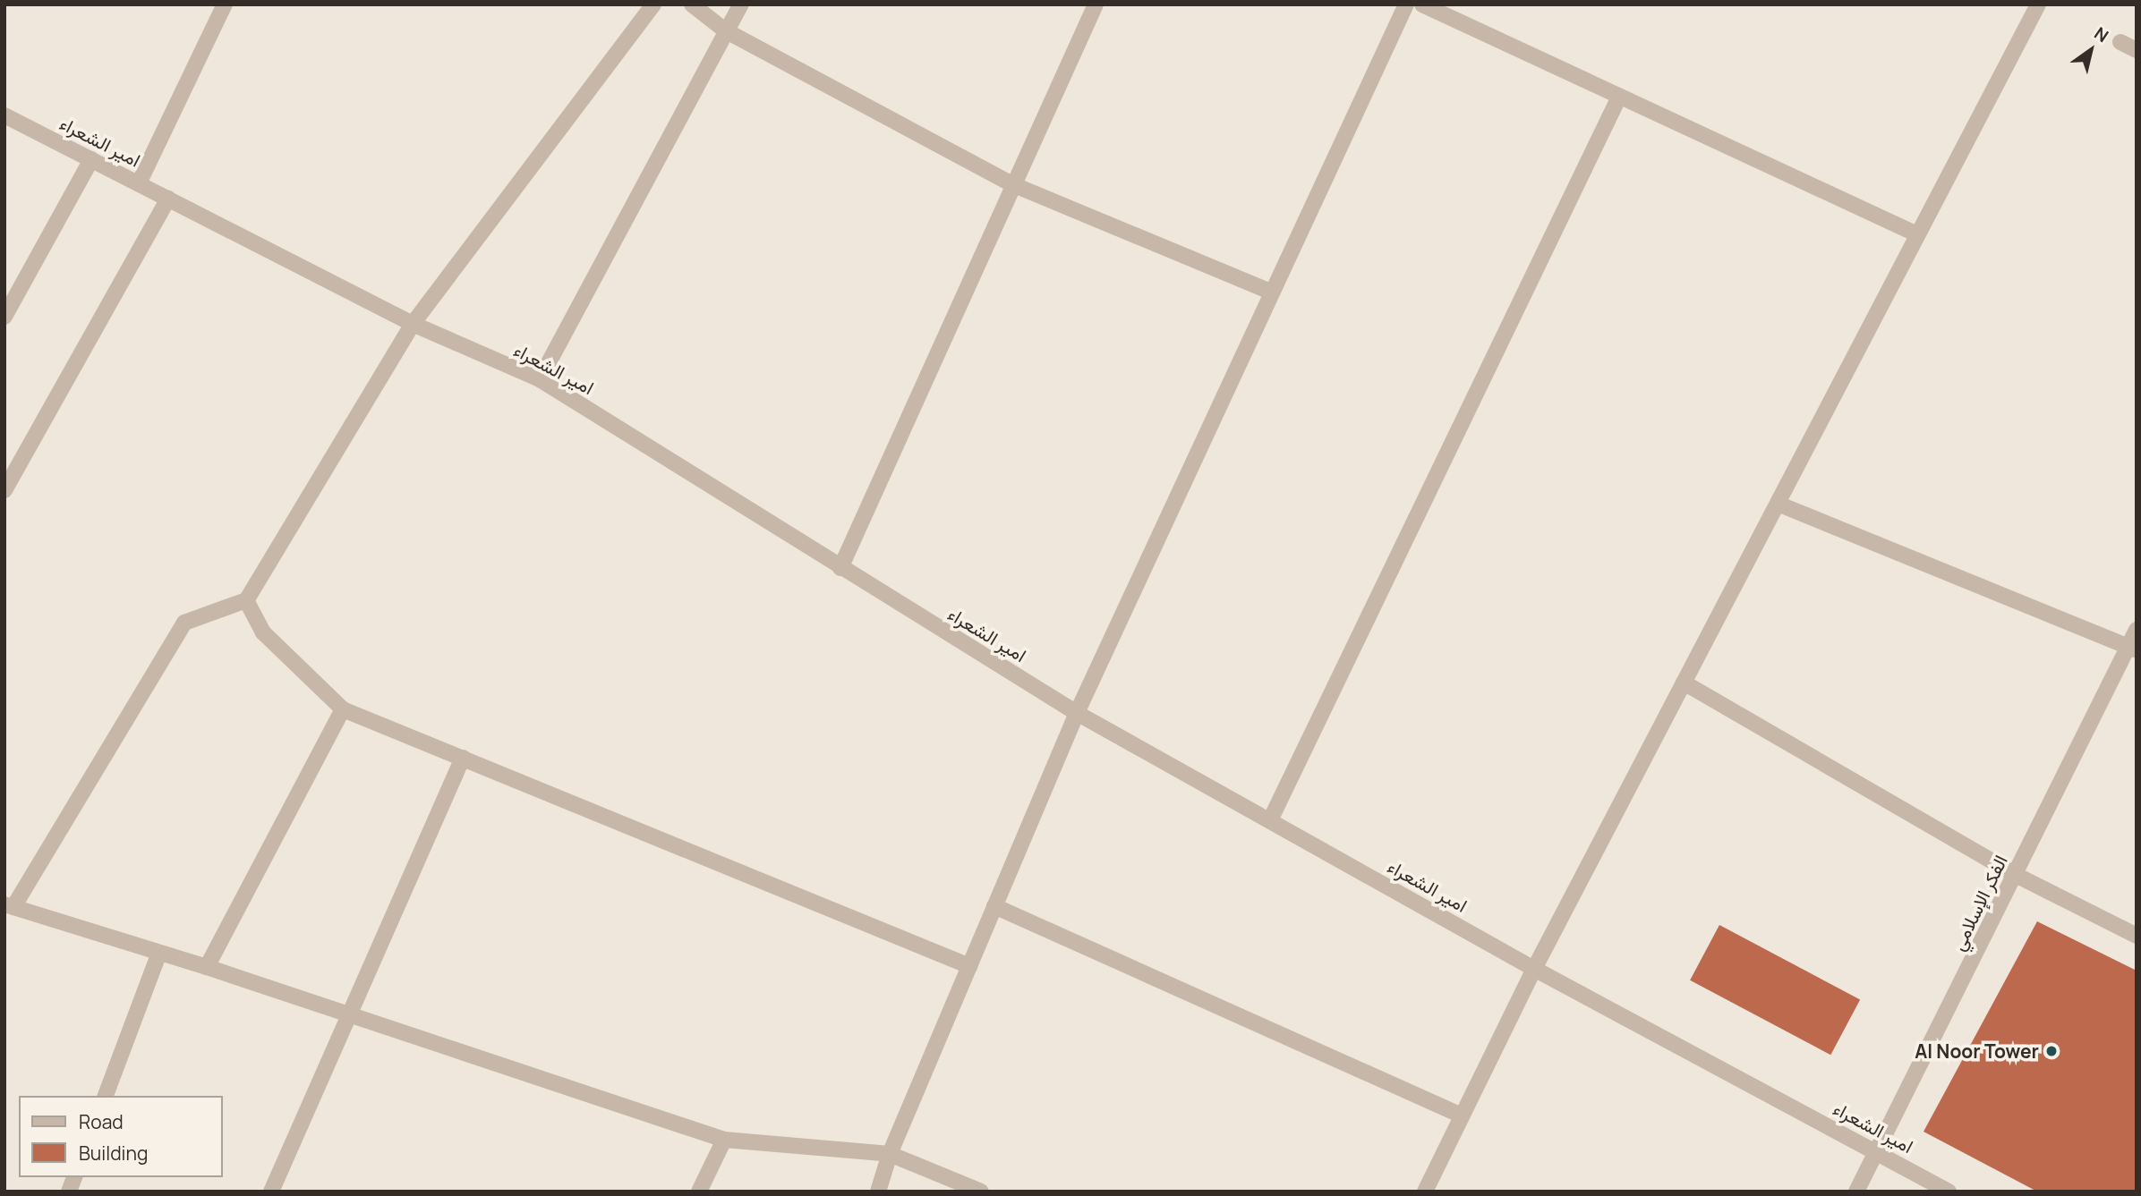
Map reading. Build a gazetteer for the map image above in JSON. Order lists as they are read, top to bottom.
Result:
{
  "streets": {
    "street": ["امير الشعراء", "الفكر الإسلامي"]
  },
  "crossings": [
    ["امير الشعراء", "الفكر الإسلامي"]
  ],
  "places": ["Al Noor Tower"],
  "legend": ["Road", "Building"],
  "north": "top right"
}
